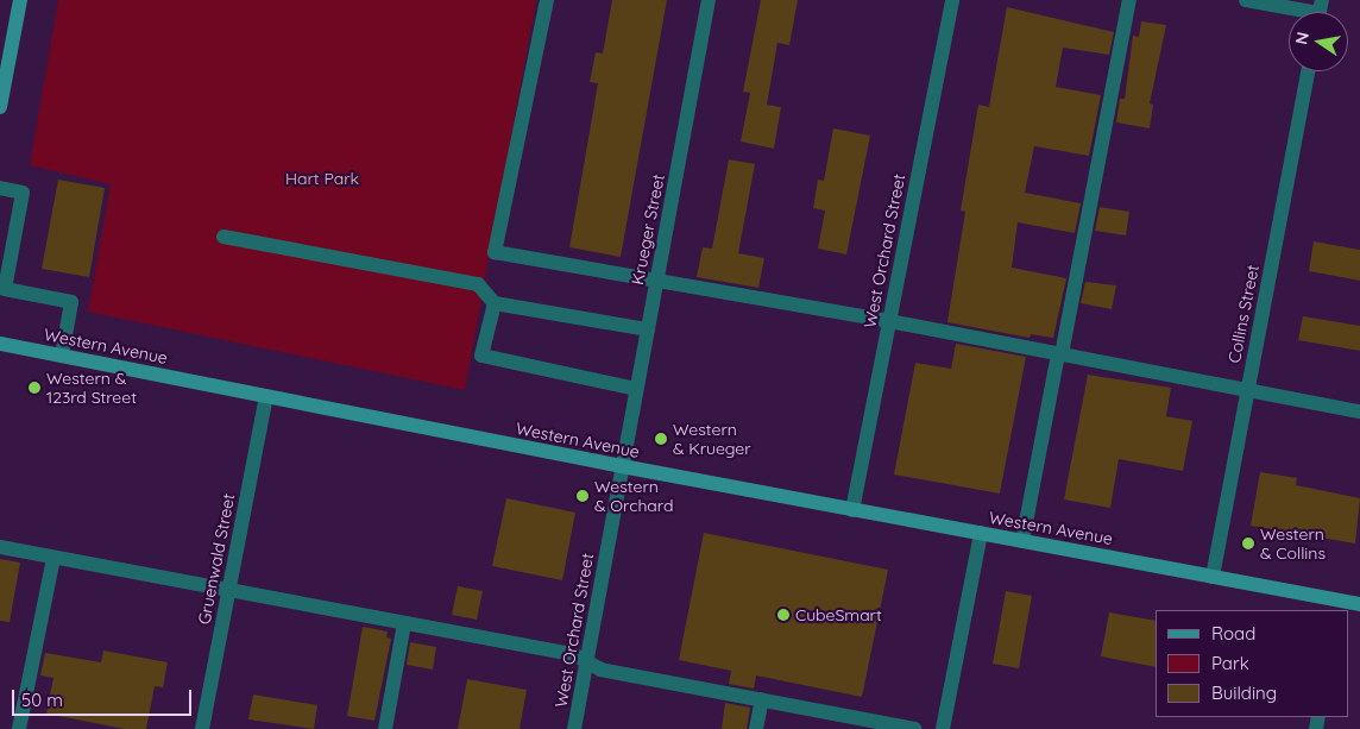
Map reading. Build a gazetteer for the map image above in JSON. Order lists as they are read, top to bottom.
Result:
{
  "streets": {
    "main road": ["Western Avenue"],
    "street": [
      "Krueger Street",
      "West Orchard Street",
      "Collins Street",
      "Gruenwald Street"
    ]
  },
  "crossings": [
    ["Krueger Street", "West Orchard Street"],
    ["Krueger Street", "Western Avenue"],
    ["West Orchard Street", "Western Avenue"],
    ["Collins Street", "Western Avenue"],
    ["Western Avenue", "Gruenwald Street"]
  ],
  "parks": ["Hart Park"],
  "places": [
    "Western & 123rd Street",
    "Western & Krueger",
    "Western & Orchard",
    "Western & Collins",
    "CubeSmart"
  ],
  "legend": ["Road", "Park", "Building"],
  "scale_bar": "50 m",
  "north": "left"
}
